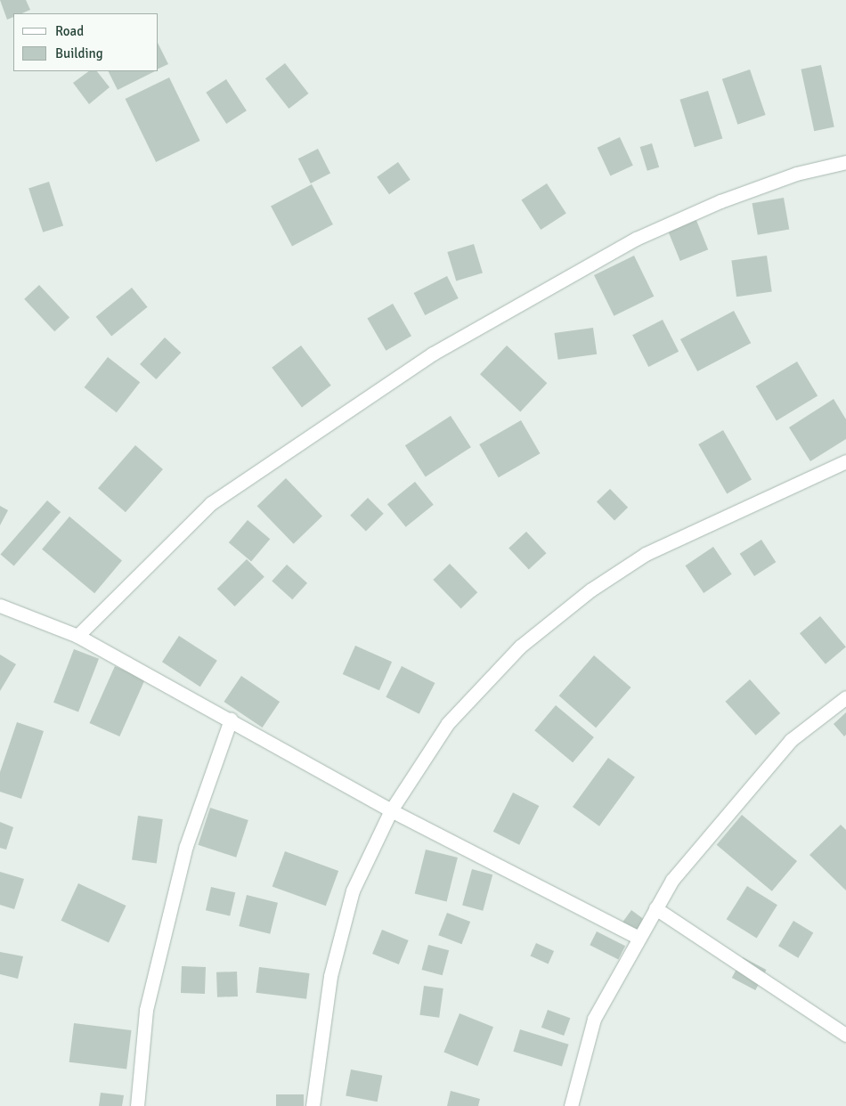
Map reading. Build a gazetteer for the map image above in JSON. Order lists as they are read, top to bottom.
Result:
{
  "legend": ["Road", "Building"]
}
